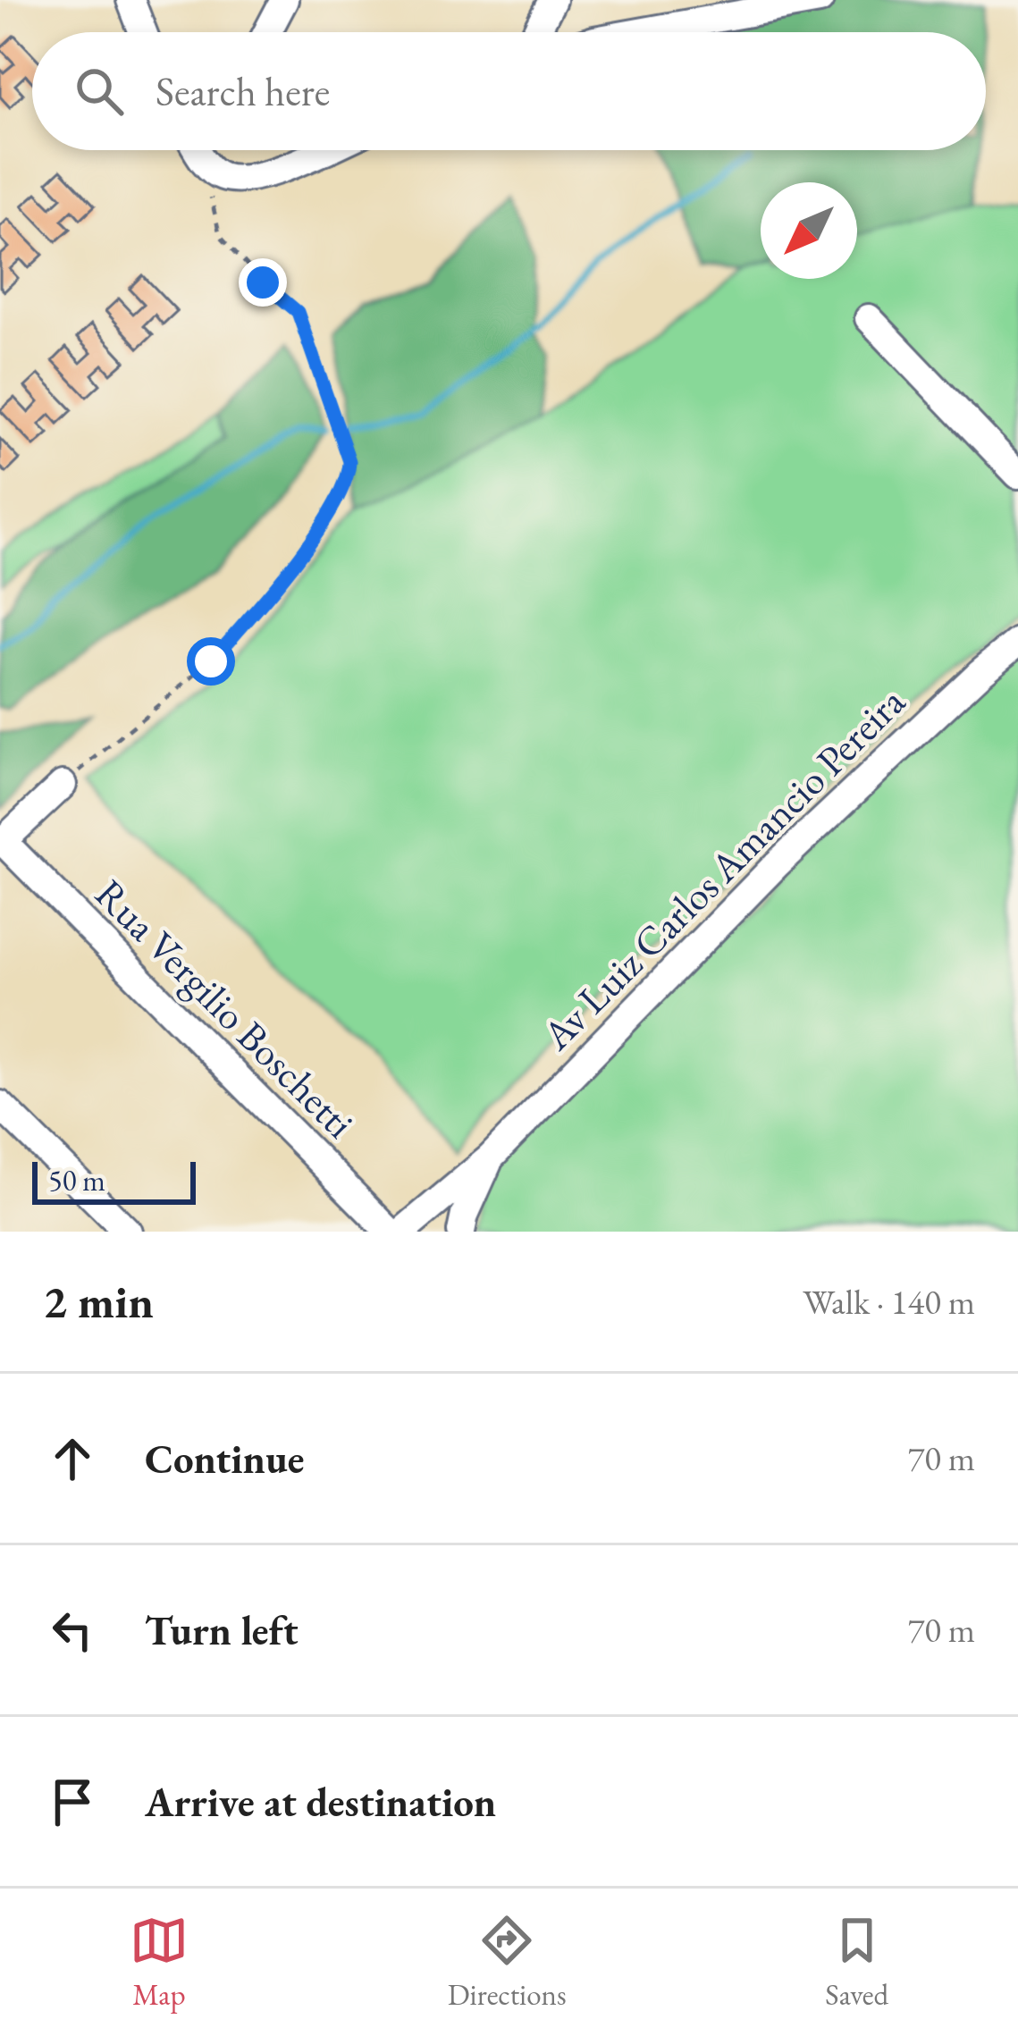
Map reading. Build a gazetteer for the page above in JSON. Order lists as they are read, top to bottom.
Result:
{
  "streets": {
    "street": ["Av Luiz Carlos Amancio Pereira", "Rua Vergilio Boschetti"]
  },
  "scale_bar": "50 m",
  "north": "bottom left",
  "page": {
    "search": "Search here",
    "scale": "50 m",
    "heading": ["2 min", "Walk · 140 m"],
    "list": [
      ["Continue", "70 m"],
      ["Turn left", "70 m"],
      "Arrive at destination"
    ],
    "nav": ["Map", "Directions", "Saved"]
  }
}
